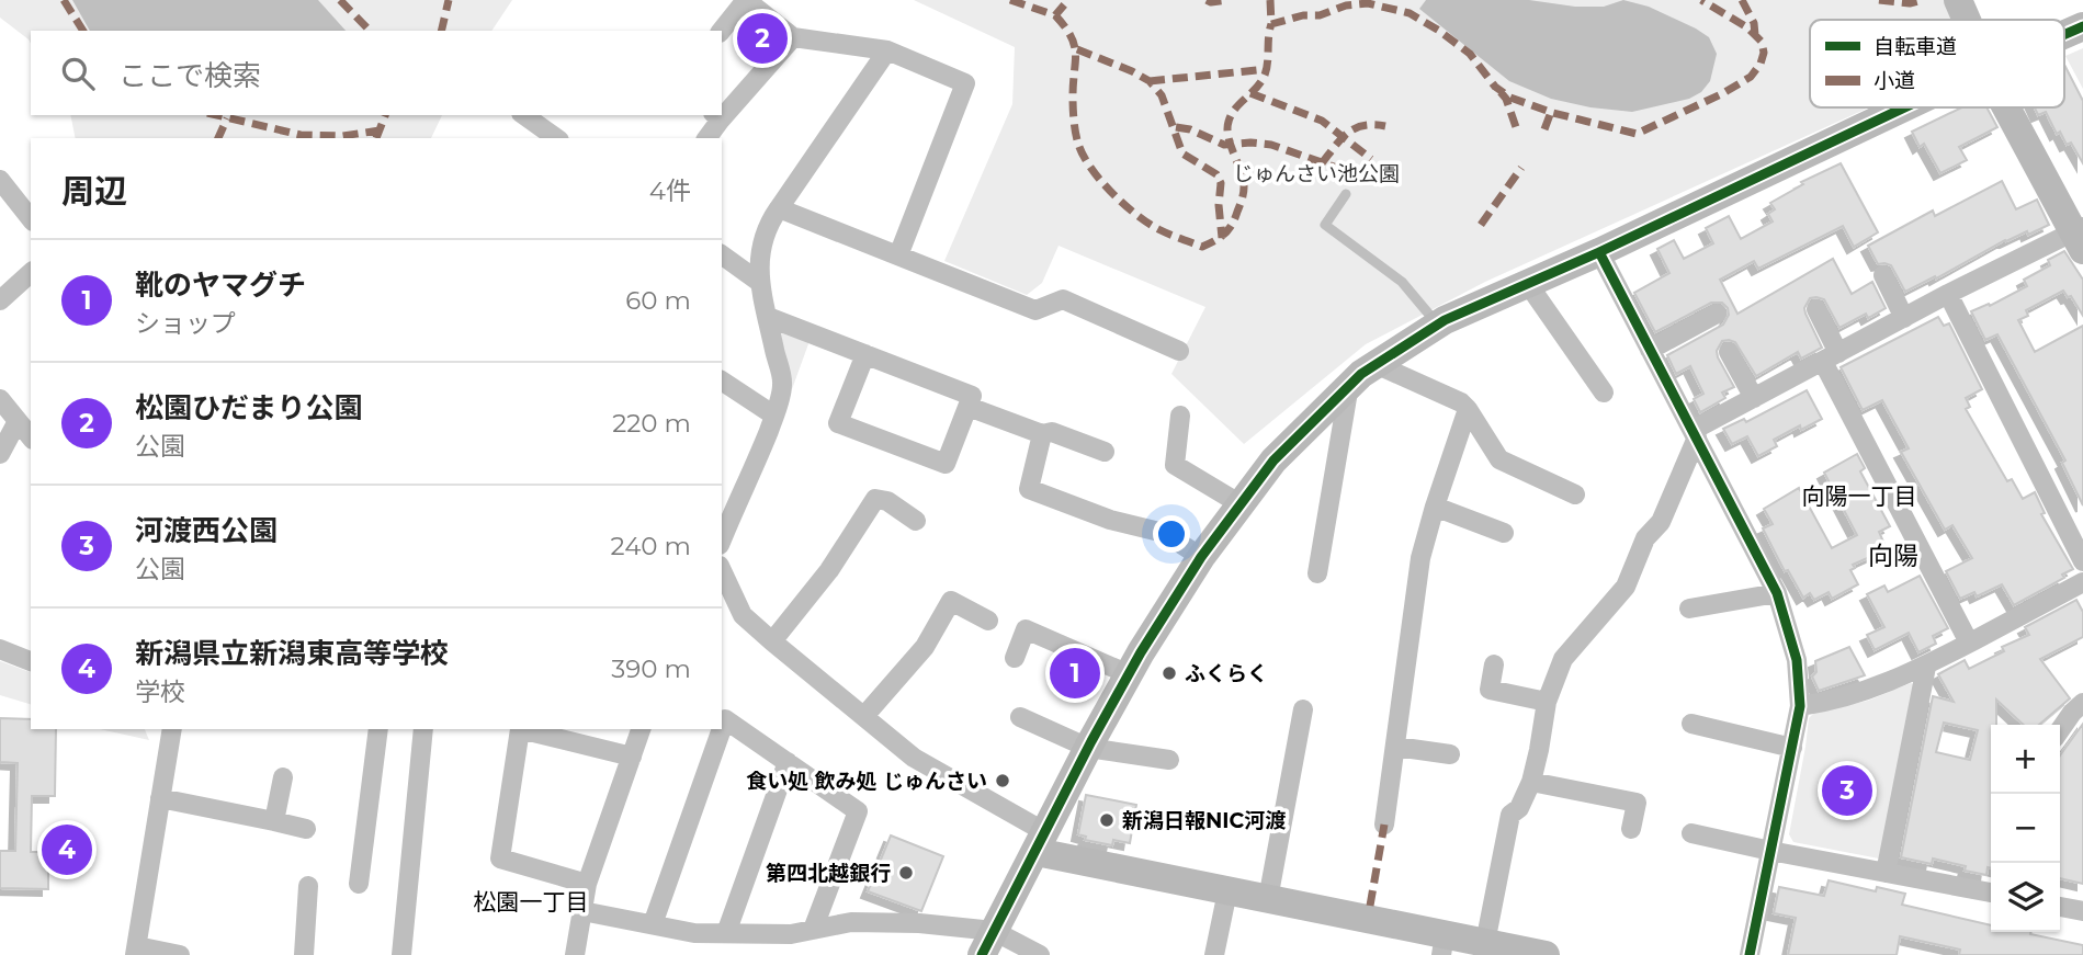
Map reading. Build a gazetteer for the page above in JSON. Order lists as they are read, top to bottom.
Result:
{
  "districts": ["向陽一丁目", "向陽", "松園一丁目"],
  "parks": ["じゅんさい池公園"],
  "places": [
    "ふくらく",
    "食い処 飲み処 じゅんさい",
    "新潟日報NIC河渡",
    "第四北越銀行"
  ],
  "legend": ["自転車道", "小道"],
  "page": {
    "pins": [
      "2",
      "1",
      "3",
      "4"
    ],
    "search": "ここで検索",
    "heading": ["周辺", "4件"],
    "list": [
      {
        "mark": "1",
        "name": "靴のヤマグチ",
        "note": "ショップ",
        "value": "60 m"
      },
      {
        "mark": "2",
        "name": "松園ひだまり公園",
        "note": "公園",
        "value": "220 m"
      },
      {
        "mark": "3",
        "name": "河渡西公園",
        "note": "公園",
        "value": "240 m"
      },
      {
        "mark": "4",
        "name": "新潟県立新潟東高等学校",
        "note": "学校",
        "value": "390 m"
      }
    ],
    "map_buttons": ["+", "−"]
  }
}
